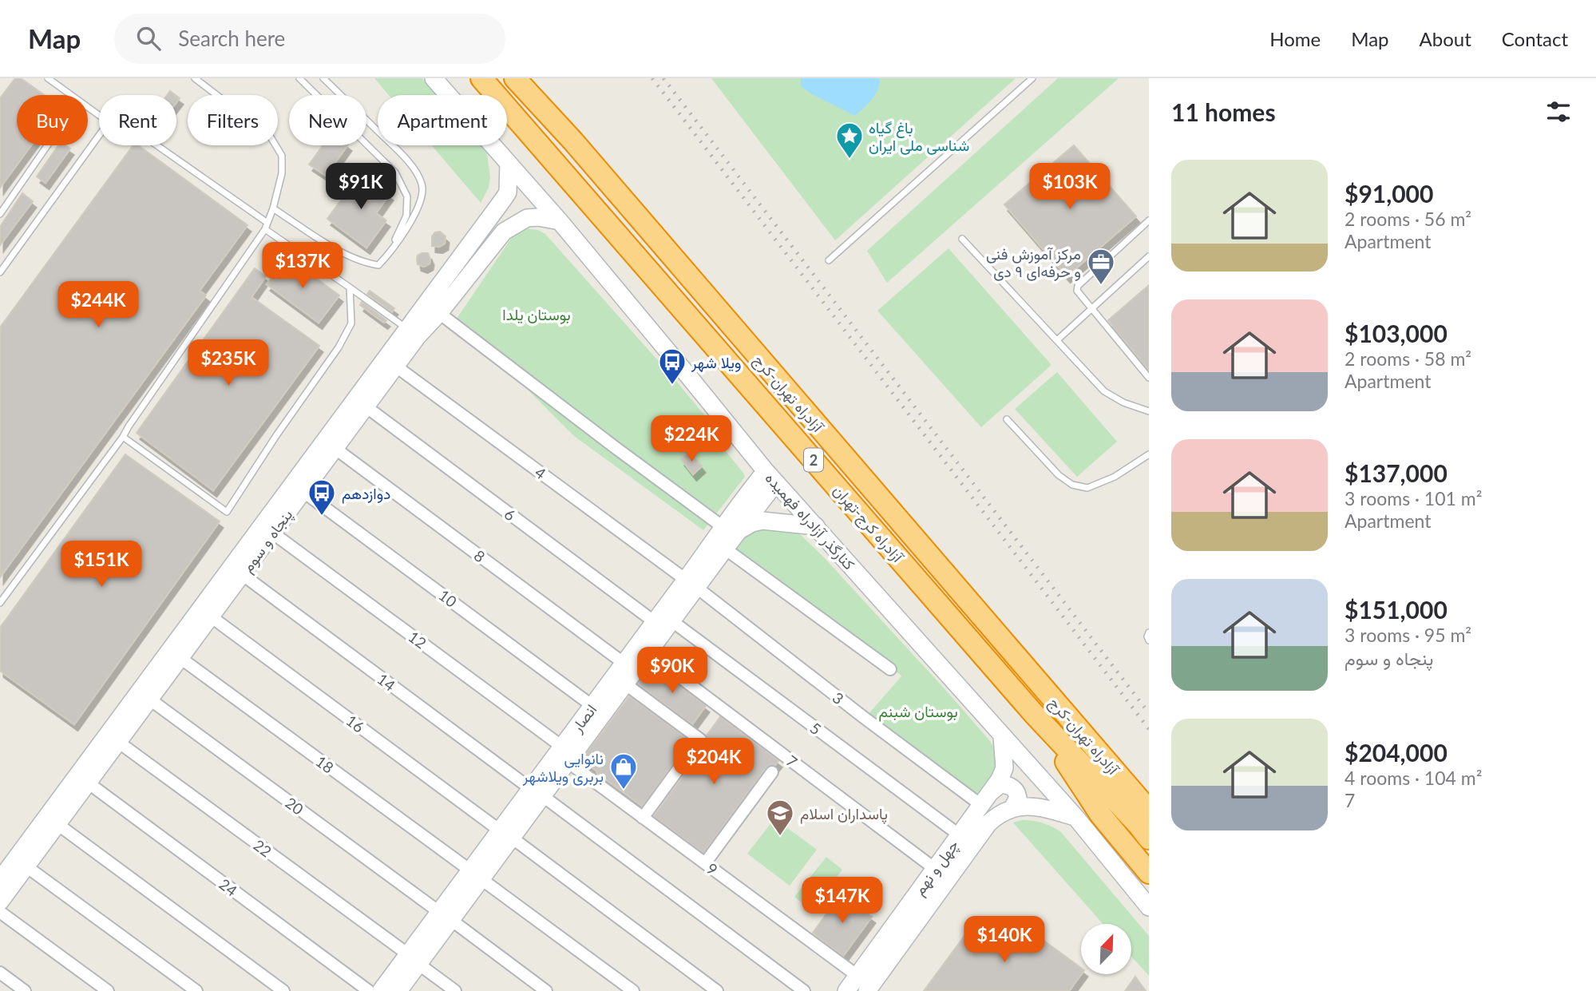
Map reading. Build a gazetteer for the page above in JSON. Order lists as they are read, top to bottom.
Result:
{
  "streets": {
    "highway": ["آزادراه تهران-کرج", "2", "آزادراه کرج-تهران"],
    "street": [
      "4",
      "6",
      "کنارگذر آزادراه فهمیده",
      "پنجاه و سوم",
      "8",
      "10",
      "12",
      "14",
      "3",
      "انصار",
      "16",
      "5",
      "7",
      "18",
      "20",
      "22",
      "چهل و نهم",
      "9",
      "24"
    ]
  },
  "crossings": [
    ["4", "پنجاه و سوم"],
    ["4", "3"],
    ["4", "انصار"],
    ["6", "پنجاه و سوم"],
    ["6", "انصار"],
    ["کنارگذر آزادراه فهمیده", "انصار"],
    ["کنارگذر آزادراه فهمیده", "چهل و نهم"],
    ["پنجاه و سوم", "8"],
    ["پنجاه و سوم", "10"],
    ["پنجاه و سوم", "12"],
    ["پنجاه و سوم", "14"],
    ["پنجاه و سوم", "16"],
    ["پنجاه و سوم", "18"],
    ["پنجاه و سوم", "20"],
    ["پنجاه و سوم", "22"],
    ["پنجاه و سوم", "24"],
    ["8", "انصار"],
    ["10", "انصار"],
    ["12", "انصار"],
    ["12", "9"],
    ["14", "انصار"],
    ["3", "انصار"],
    ["3", "چهل و نهم"],
    ["انصار", "16"],
    ["انصار", "5"],
    ["انصار", "7"],
    ["انصار", "18"],
    ["انصار", "20"],
    ["انصار", "22"],
    ["انصار", "9"],
    ["5", "چهل و نهم"],
    ["7", "چهل و نهم"],
    ["چهل و نهم", "9"]
  ],
  "parks": ["بوستان یلدا", "بوستان شبنم"],
  "places": {
    "place": ["باغ گیاه‌ شناسی ملی ایران"],
    "office": ["مرکز آموزش فنی و حرفه‌ای ۹ دی"],
    "bus stop": ["ویلا شهر", "دوازدهم"],
    "shop": ["نانوایی بربری ویلاشهر"],
    "school or university": ["پاسداران اسلام"]
  },
  "north": "top right",
  "page": {
    "header": "Map",
    "search": "Search here",
    "nav": [
      "Home",
      "Map",
      "About",
      "Contact"
    ],
    "heading": "11 homes",
    "chip": [
      "Buy",
      "Rent",
      "Filters",
      "New",
      "Apartment"
    ],
    "list": [
      {
        "name": "$91,000",
        "note": "2 rooms · 56 m² · Apartment"
      },
      {
        "name": "$103,000",
        "note": "2 rooms · 58 m² · Apartment"
      },
      {
        "name": "$137,000",
        "note": "3 rooms · 101 m² · Apartment"
      },
      {
        "name": "$151,000",
        "note": "3 rooms · 95 m² · پنجاه و سوم"
      },
      {
        "name": "$204,000",
        "note": "4 rooms · 104 m² · 7"
      }
    ],
    "price": [
      "$91K",
      "$103K",
      "$137K",
      "$244K",
      "$235K",
      "$224K",
      "$151K",
      "$90K",
      "$204K",
      "$147K",
      "$140K"
    ]
  }
}
